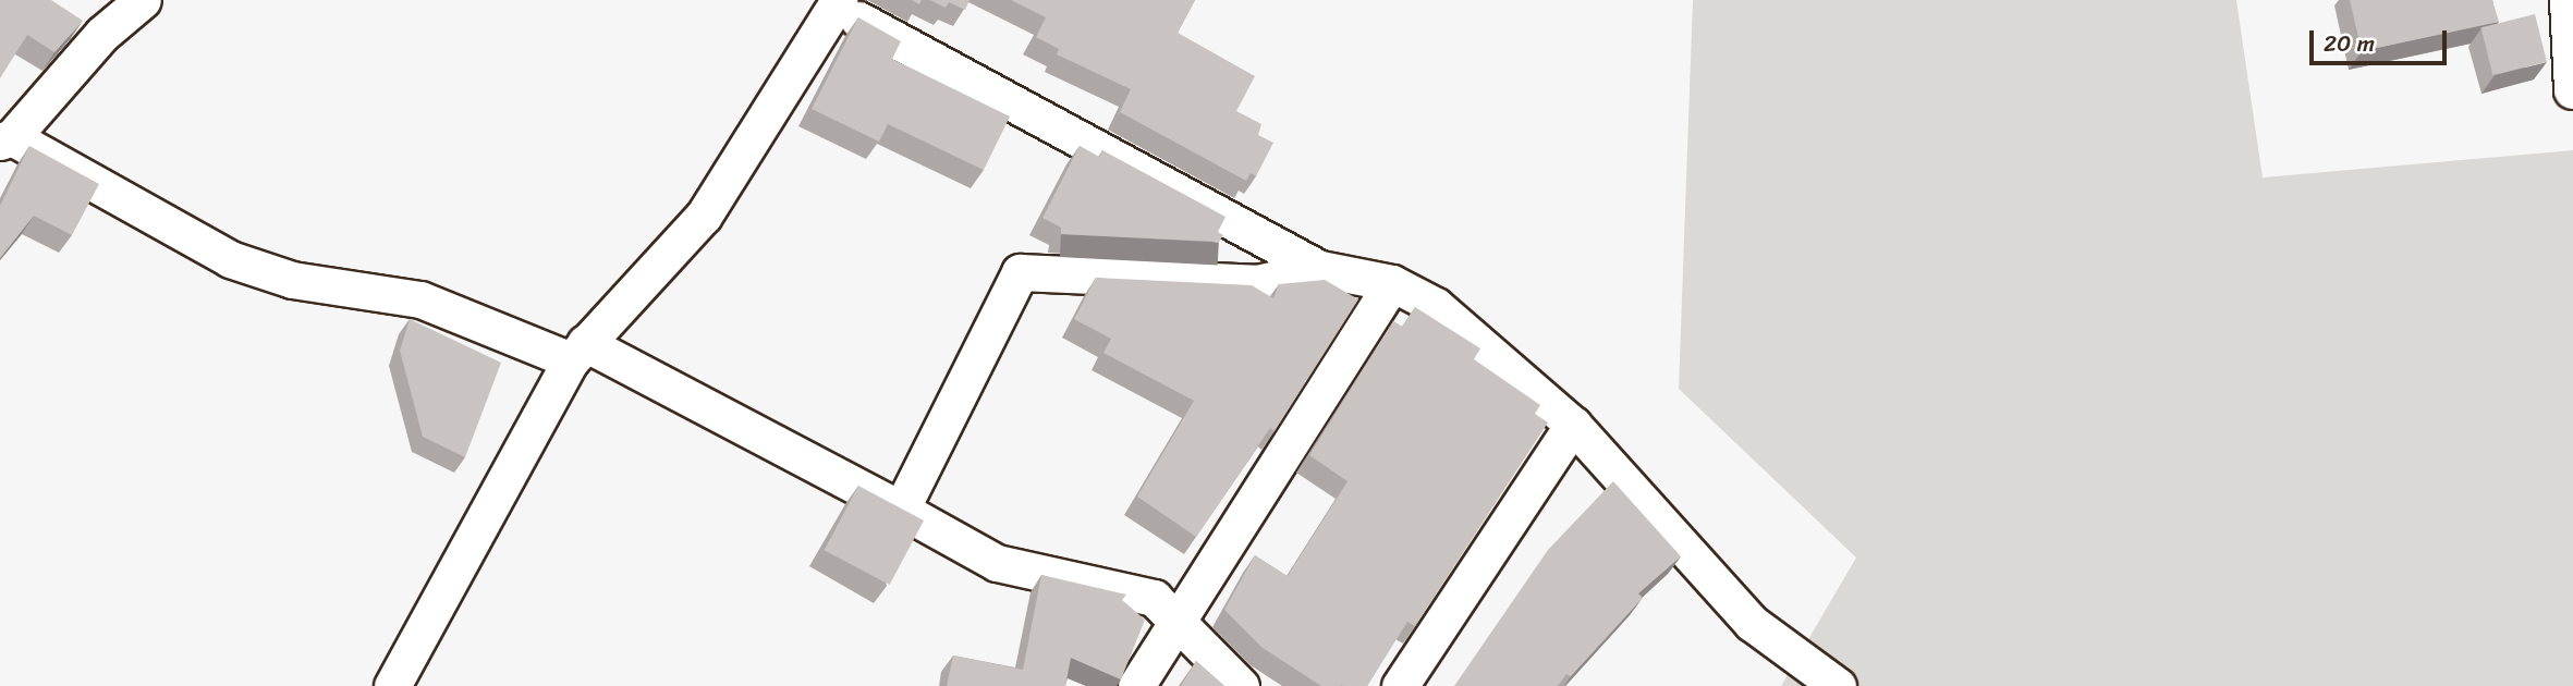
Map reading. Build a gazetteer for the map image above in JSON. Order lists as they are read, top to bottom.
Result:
{
  "scale_bar": "20 m"
}
